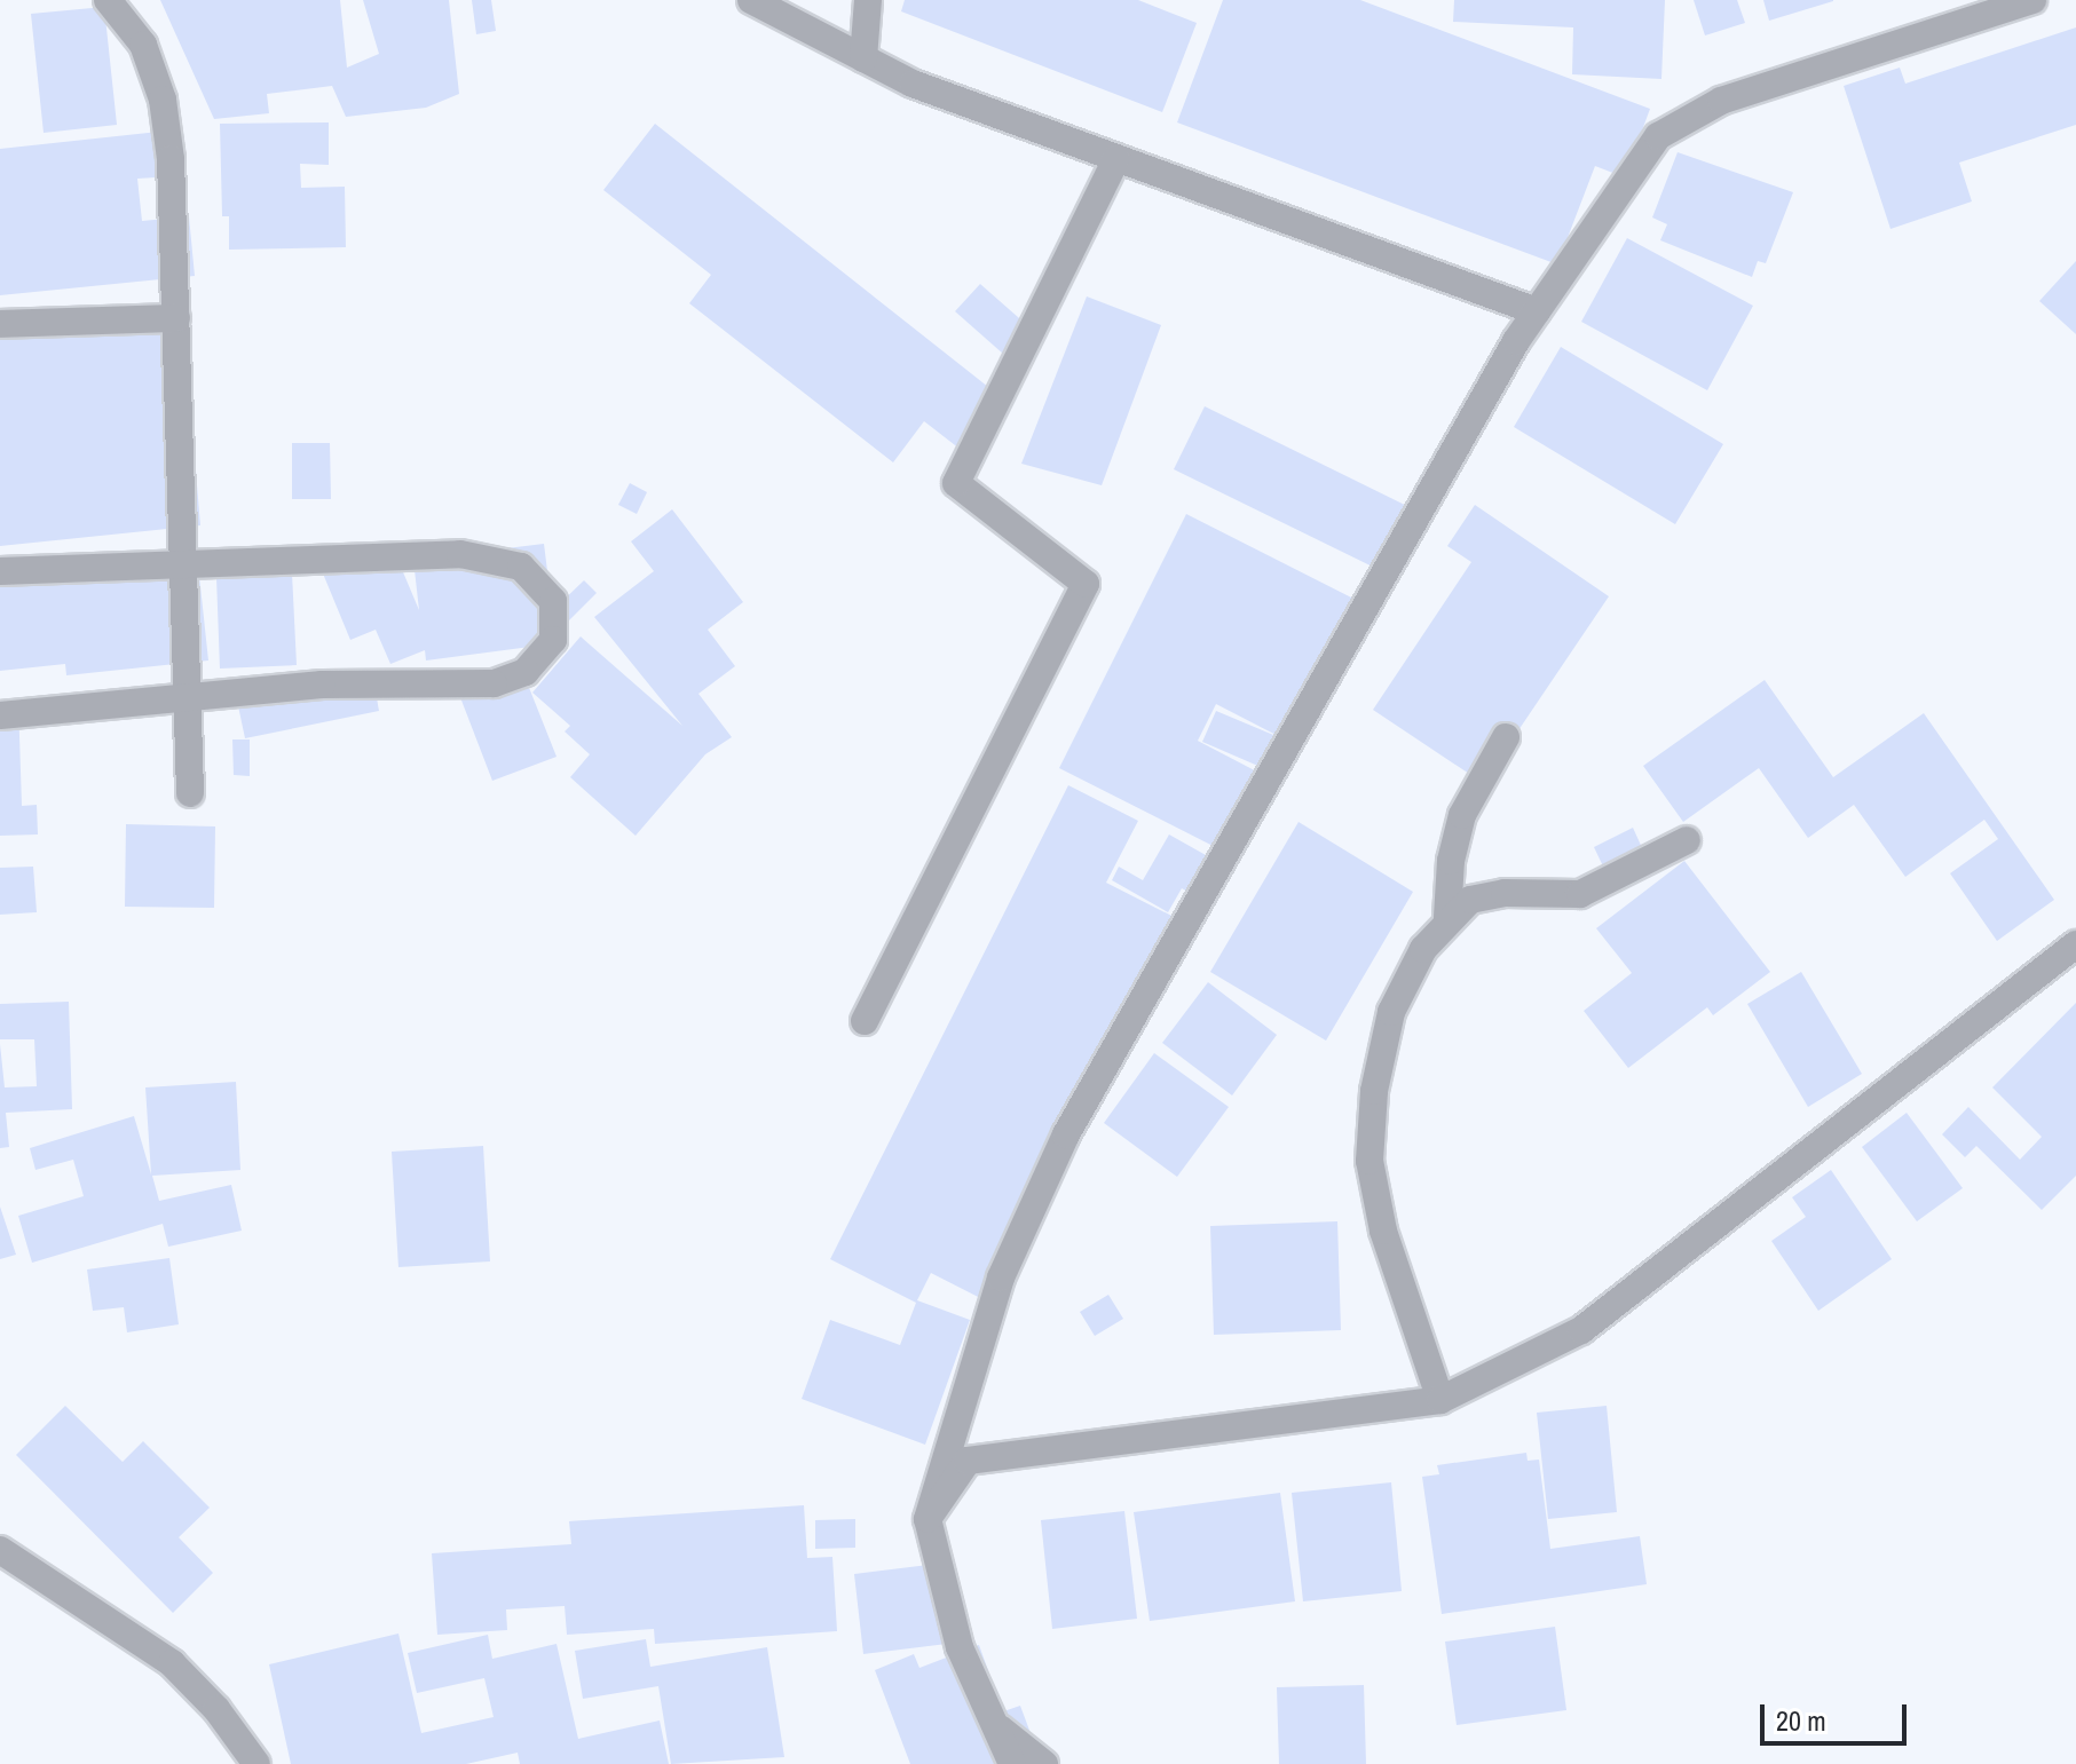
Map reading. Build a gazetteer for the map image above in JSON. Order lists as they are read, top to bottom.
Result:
{
  "scale_bar": "20 m"
}
